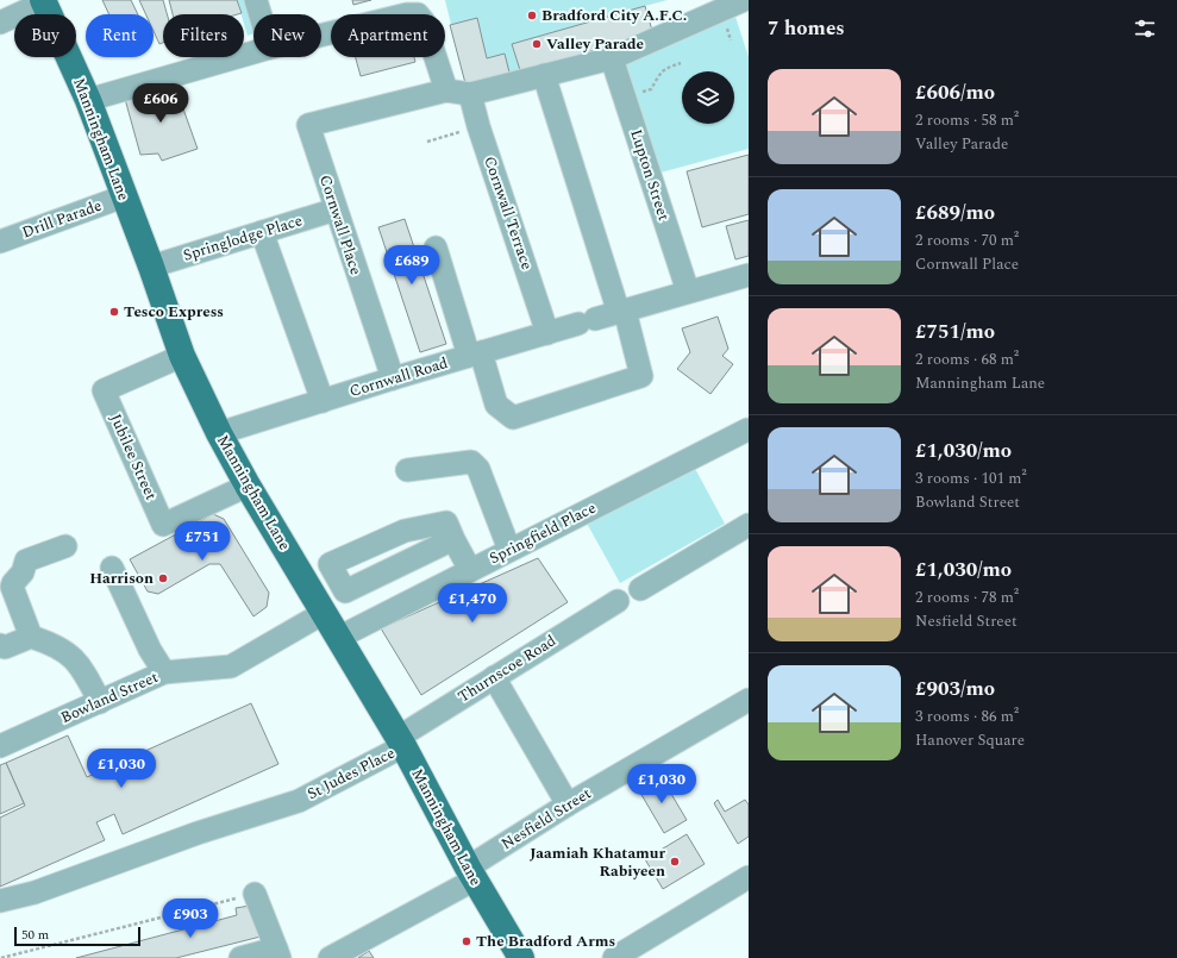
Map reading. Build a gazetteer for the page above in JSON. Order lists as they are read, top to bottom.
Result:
{
  "streets": {
    "main road": ["Manningham Lane"],
    "street": [
      "Lupton Street",
      "Cornwall Terrace",
      "Drill Parade",
      "Cornwall Place",
      "Springlodge Place",
      "Cornwall Road",
      "Jubilee Street",
      "Springfield Place",
      "Thurnscoe Road",
      "Bowland Street",
      "St Judes Place",
      "Nesfield Street"
    ]
  },
  "crossings": [
    ["Manningham Lane", "Drill Parade"],
    ["Manningham Lane", "Springlodge Place"],
    ["Manningham Lane", "Cornwall Road"],
    ["Manningham Lane", "Jubilee Street"],
    ["Manningham Lane", "Springfield Place"],
    ["Manningham Lane", "Thurnscoe Road"],
    ["Manningham Lane", "Bowland Street"],
    ["Manningham Lane", "St Judes Place"],
    ["Manningham Lane", "Nesfield Street"],
    ["Lupton Street", "Cornwall Road"],
    ["Cornwall Terrace", "Cornwall Road"],
    ["Cornwall Place", "Springlodge Place"],
    ["Cornwall Place", "Cornwall Road"],
    ["Thurnscoe Road", "St Judes Place"]
  ],
  "places": [
    "Bradford City A.F.C.",
    "Valley Parade",
    "Tesco Express",
    "Harrison",
    "Jaamiah Khatamur Rabiyeen",
    "The Bradford Arms"
  ],
  "scale_bar": "50 m",
  "page": {
    "heading": "7 homes",
    "chip": [
      "Buy",
      "Rent",
      "Filters",
      "New",
      "Apartment"
    ],
    "list": [
      {
        "name": "£606/mo",
        "note": "2 rooms · 58 m² · Valley Parade"
      },
      {
        "name": "£689/mo",
        "note": "2 rooms · 70 m² · Cornwall Place"
      },
      {
        "name": "£751/mo",
        "note": "2 rooms · 68 m² · Manningham Lane"
      },
      {
        "name": "£1,030/mo",
        "note": "3 rooms · 101 m² · Bowland Street"
      },
      {
        "name": "£1,030/mo",
        "note": "2 rooms · 78 m² · Nesfield Street"
      },
      {
        "name": "£903/mo",
        "note": "3 rooms · 86 m² · Hanover Square"
      }
    ],
    "price": [
      "£606",
      "£689",
      "£751",
      "£1,470",
      "£1,030",
      "£1,030",
      "£903"
    ],
    "scale": "50 m"
  }
}
